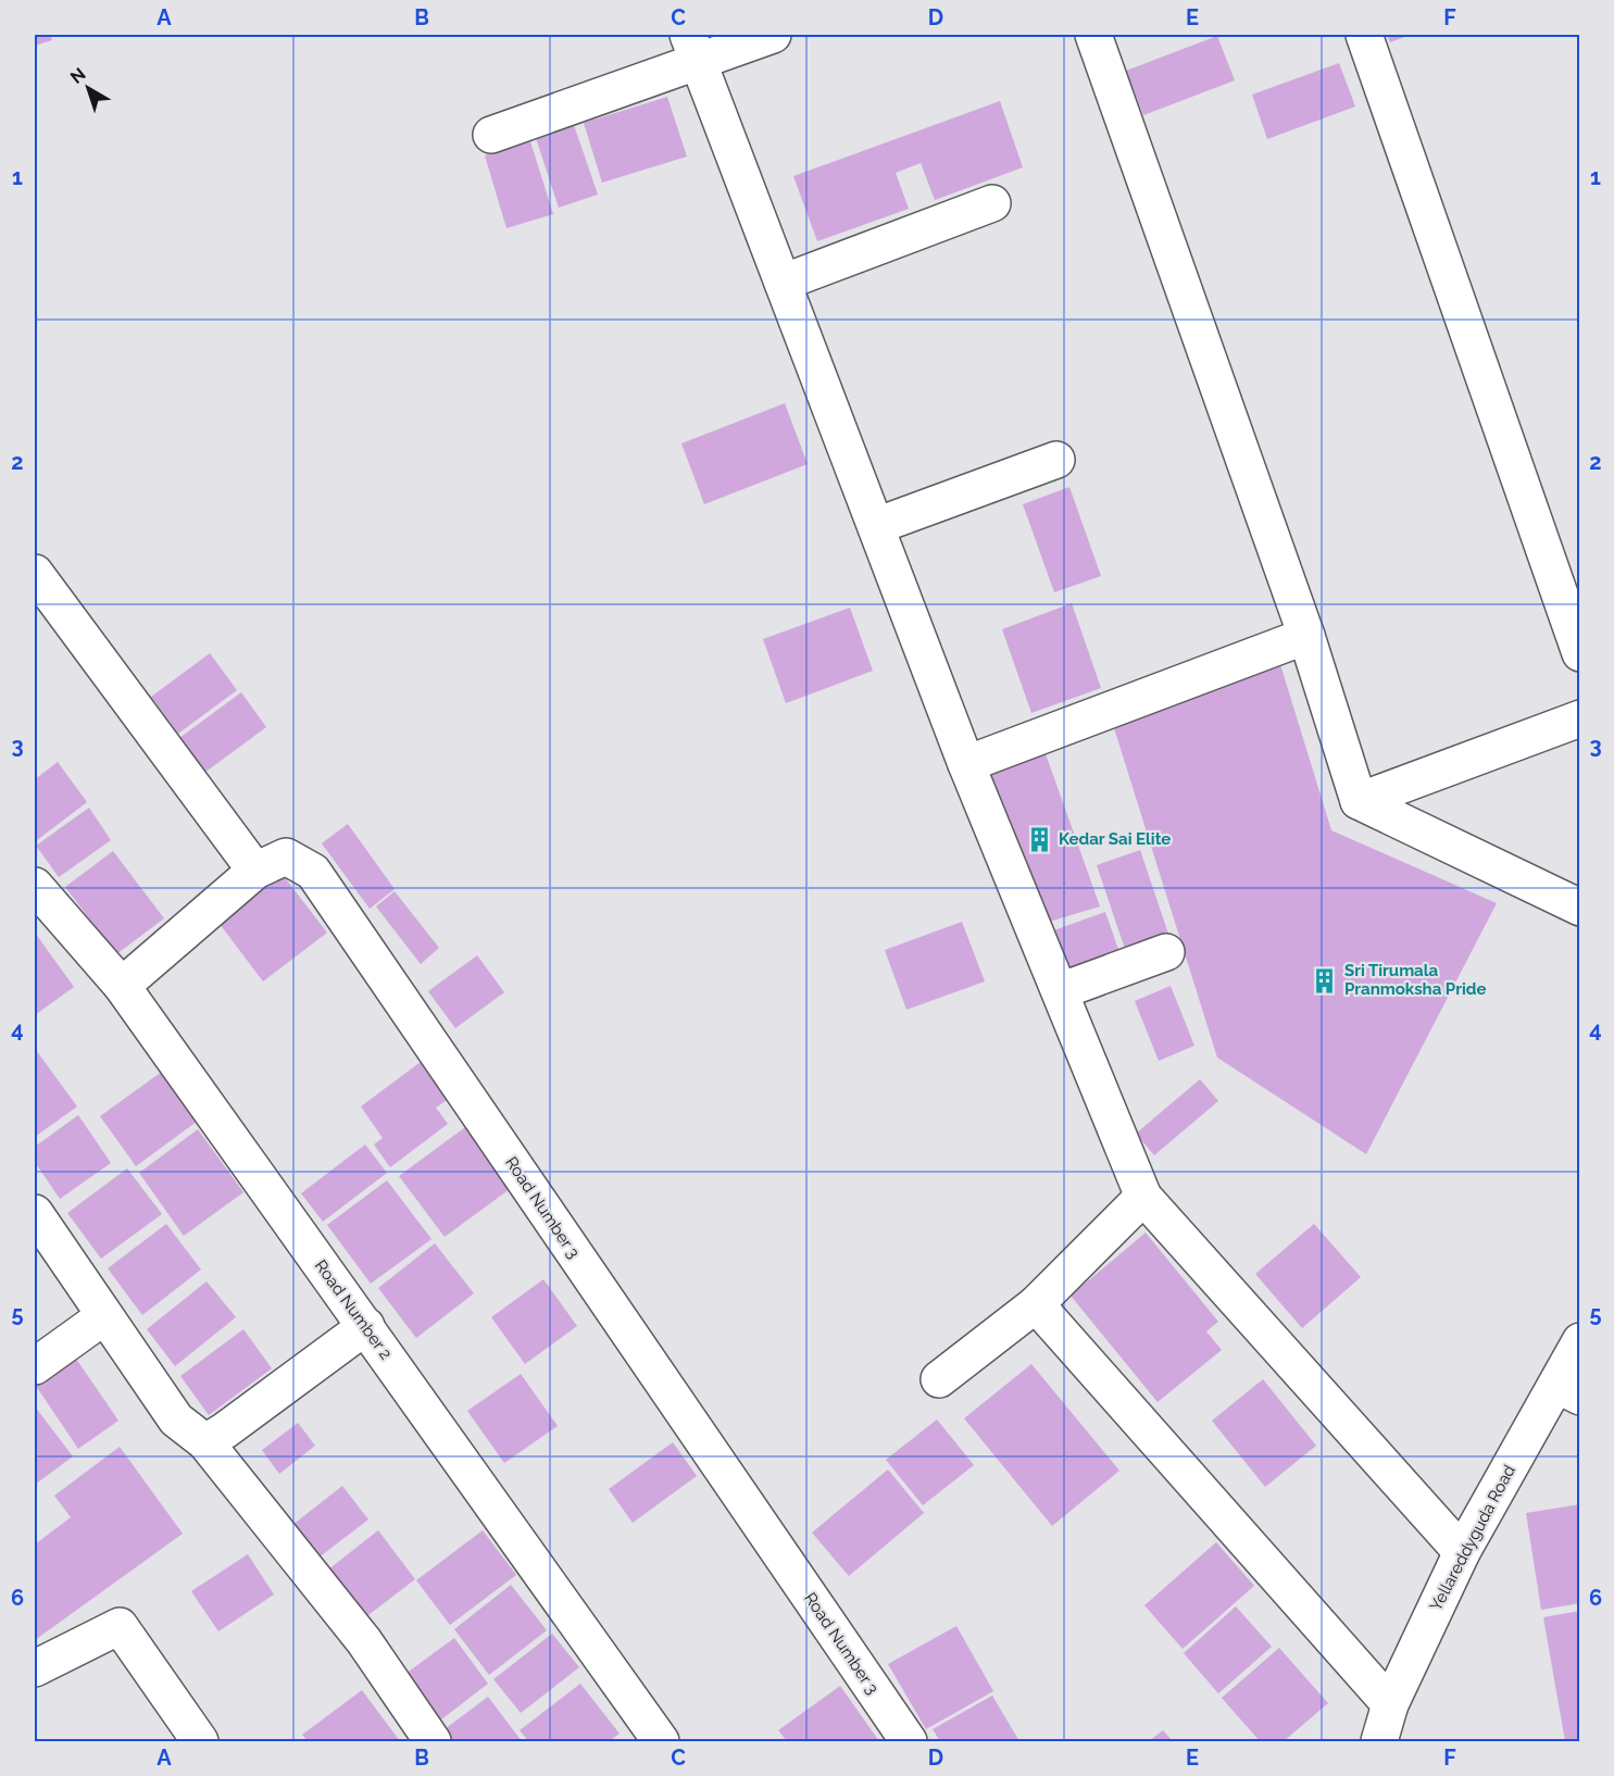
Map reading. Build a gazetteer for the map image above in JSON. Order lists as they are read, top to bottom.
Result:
{
  "streets": {
    "street": ["Road Number 3", "Road Number 2", "Yellareddyguda Road"]
  },
  "crossings": [
    ["Road Number 3", "Road Number 2"]
  ],
  "places": {
    "building": ["Kedar Sai Elite", "Sri Tirumala Pranmoksha Pride"]
  },
  "north": "top left",
  "grid": {
    "columns": [
      "A",
      "B",
      "C",
      "D",
      "E",
      "F"
    ],
    "rows": [
      "1",
      "2",
      "3",
      "4",
      "5",
      "6"
    ]
  }
}
